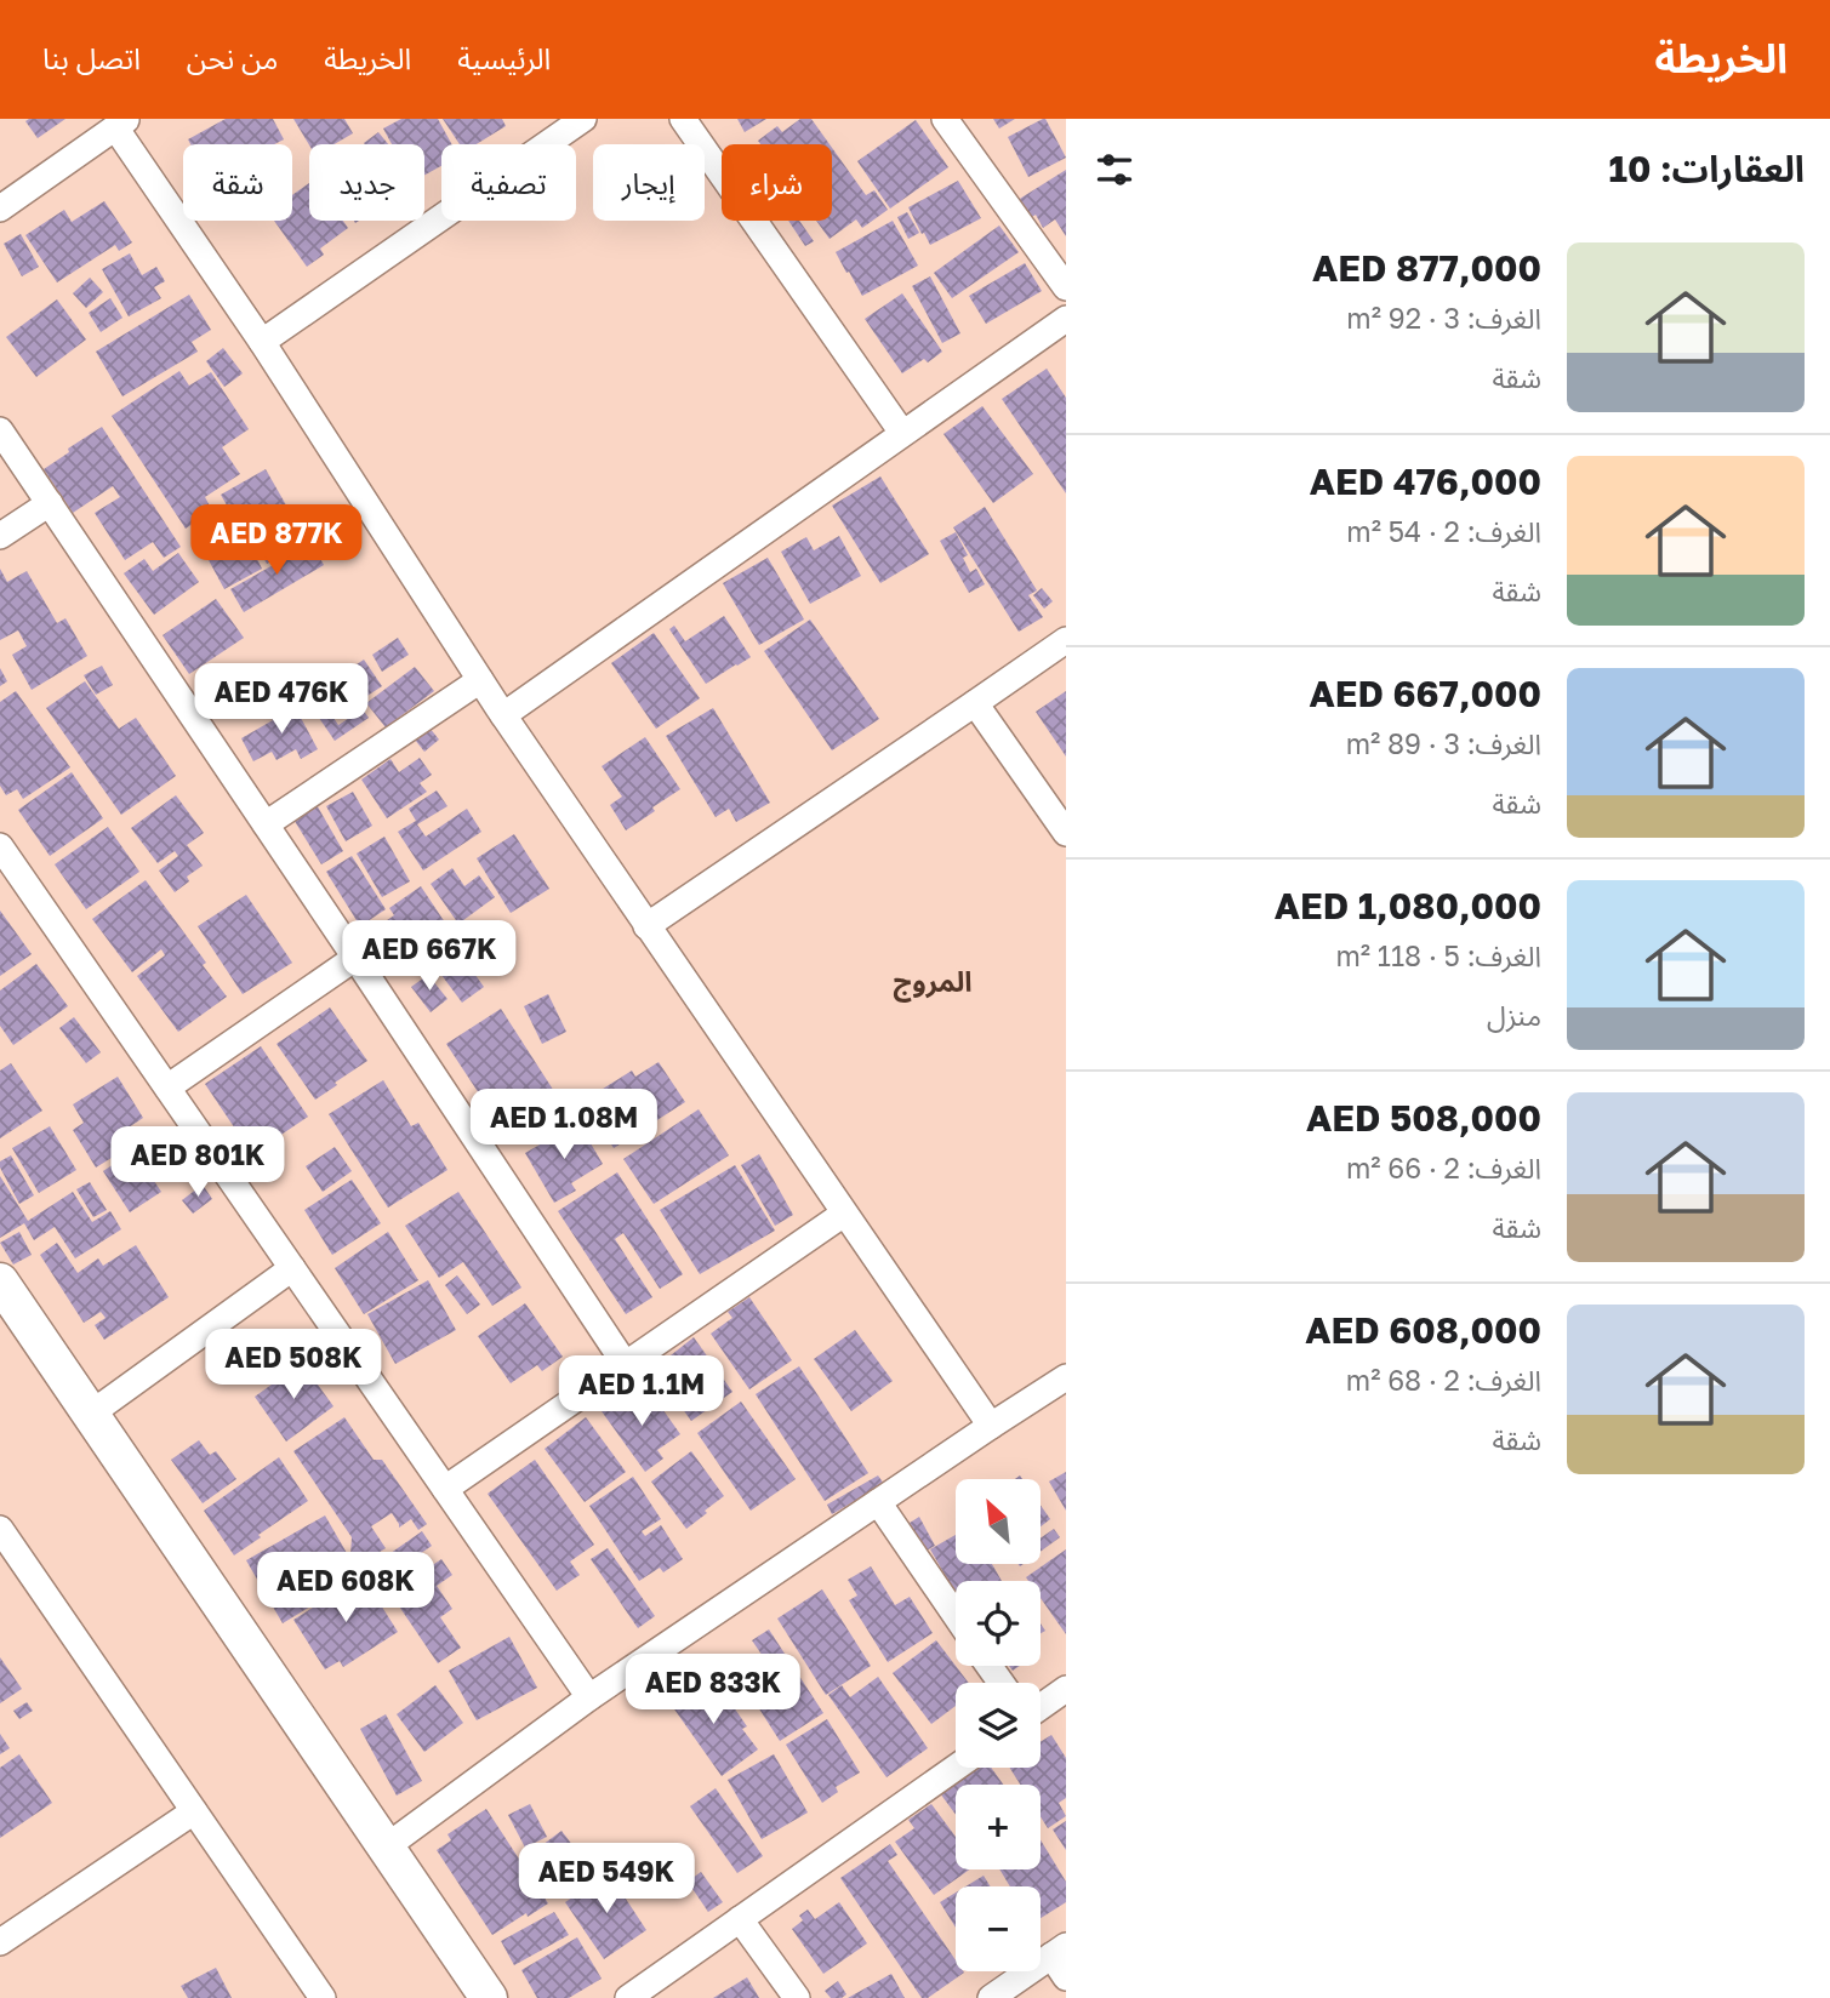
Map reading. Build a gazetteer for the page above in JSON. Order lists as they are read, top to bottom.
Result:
{
  "districts": ["المروج"],
  "north": "top left",
  "page": {
    "header": "الخريطة",
    "nav": [
      "الرئيسية",
      "الخريطة",
      "من نحن",
      "اتصل بنا"
    ],
    "heading": "العقارات: 10",
    "chip": [
      "شراء",
      "إيجار",
      "تصفية",
      "جديد",
      "شقة"
    ],
    "list": [
      {
        "name": "AED 877,000",
        "note": "الغرف: 3 · 92 m² · شقة"
      },
      {
        "name": "AED 476,000",
        "note": "الغرف: 2 · 54 m² · شقة"
      },
      {
        "name": "AED 667,000",
        "note": "الغرف: 3 · 89 m² · شقة"
      },
      {
        "name": "AED 1,080,000",
        "note": "الغرف: 5 · 118 m² · منزل"
      },
      {
        "name": "AED 508,000",
        "note": "الغرف: 2 · 66 m² · شقة"
      },
      {
        "name": "AED 608,000",
        "note": "الغرف: 2 · 68 m² · شقة"
      }
    ],
    "price": [
      "AED 877K",
      "AED 476K",
      "AED 667K",
      "AED 1.08M",
      "AED 801K",
      "AED 508K",
      "AED 1.1M",
      "AED 608K",
      "AED 833K",
      "AED 549K"
    ],
    "map_buttons": ["+", "−"]
  }
}
